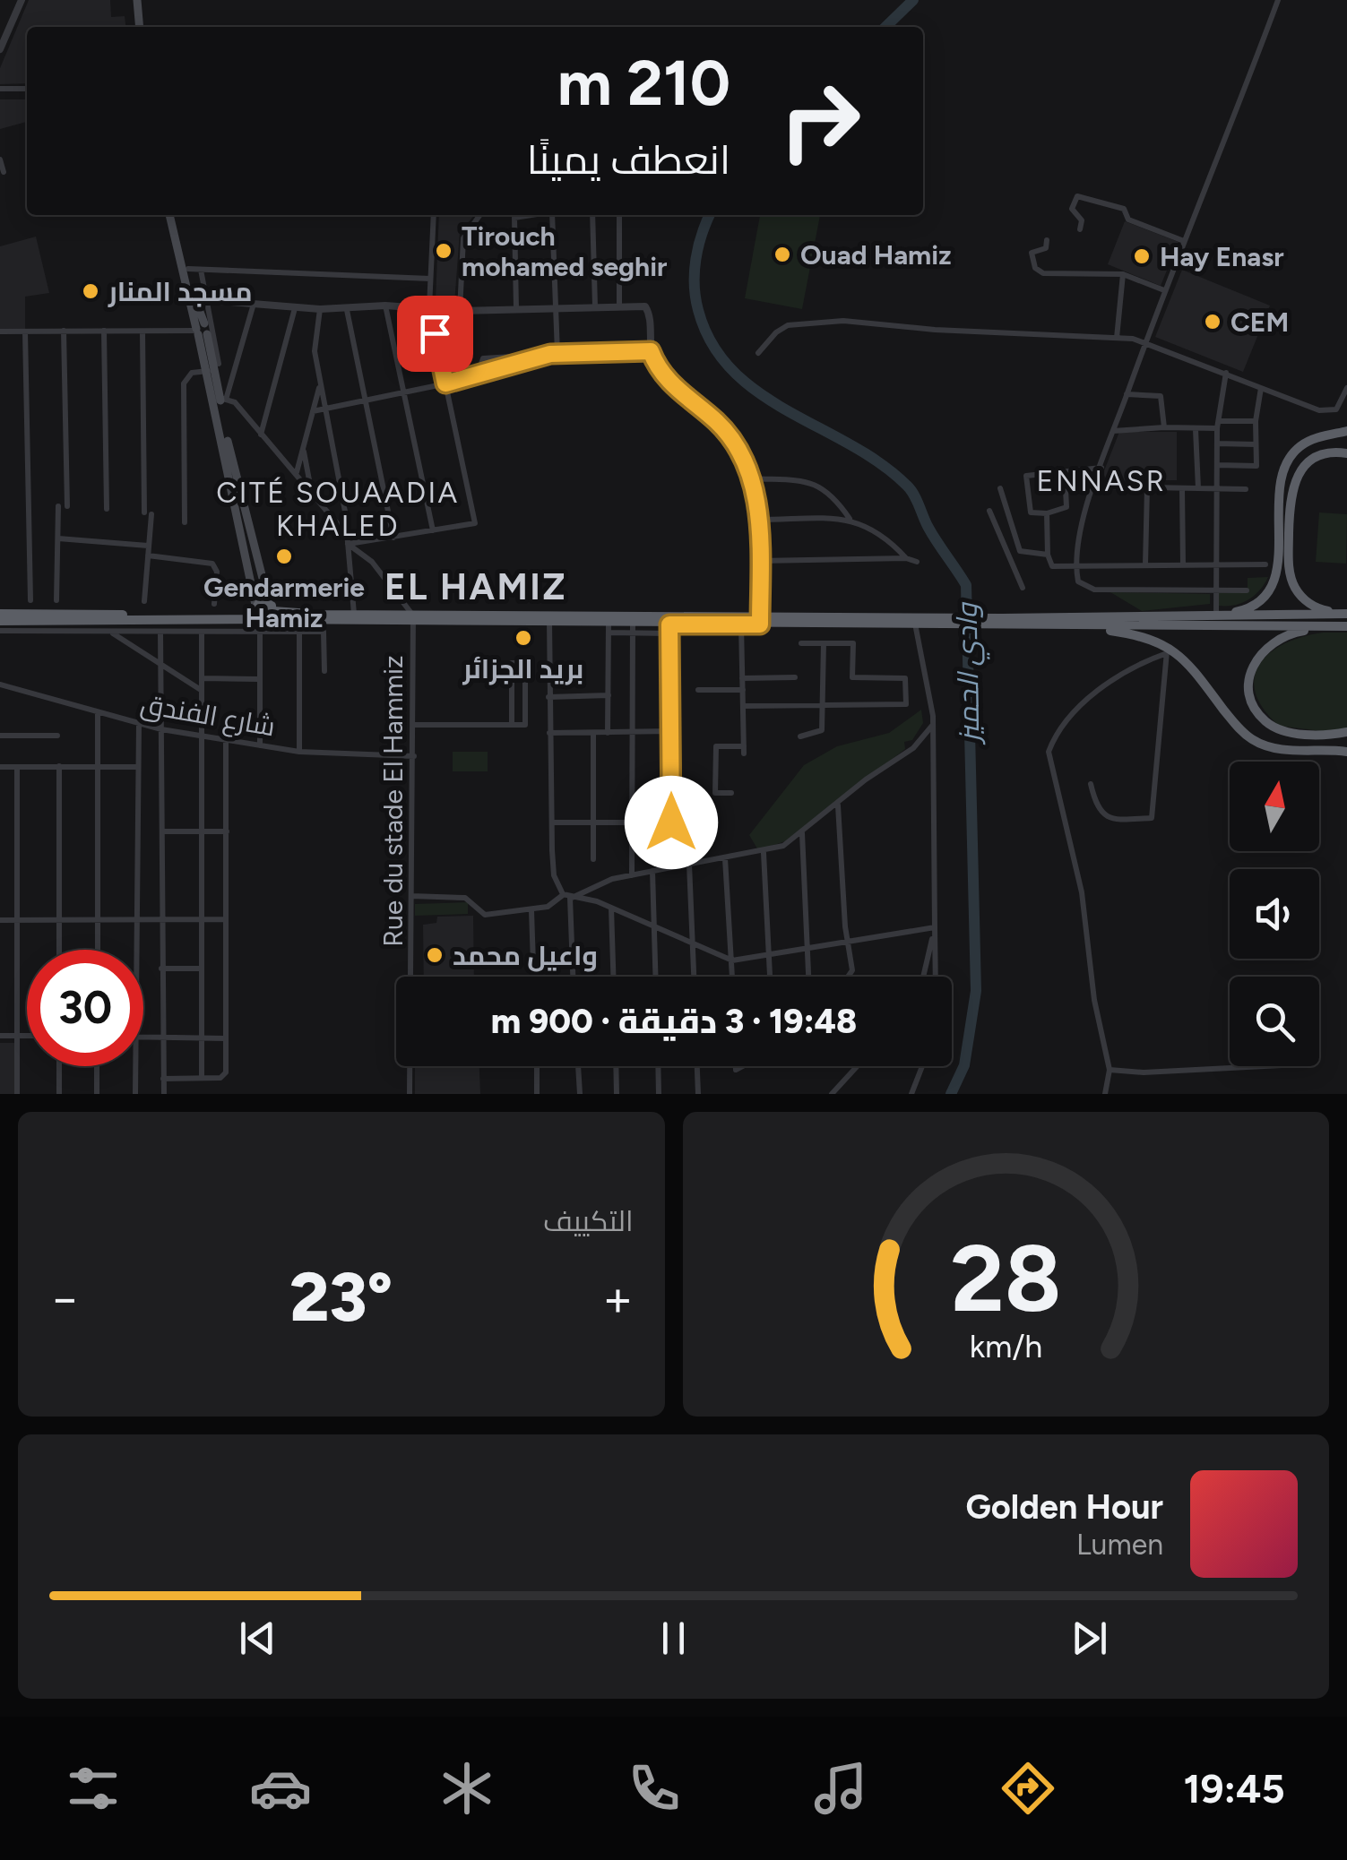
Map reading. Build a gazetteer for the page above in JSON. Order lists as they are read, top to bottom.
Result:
{
  "streets": {
    "street": ["شارع الفندق", "Rue du stade El Hammiz"]
  },
  "crossings": [
    ["شارع الفندق", "Rue du stade El Hammiz"]
  ],
  "districts": ["ENNASR", "CITÉ SOUAADIA KHALED", "EL HAMIZ"],
  "water": ["وادي الحميز"],
  "places": [
    "Tirouch mohamed seghir",
    "Ouad Hamiz",
    "Hay Enasr",
    "مسجد المنار",
    "CEM",
    "Gendarmerie Hamiz",
    "بريد الجزائر",
    "واعيل محمد"
  ],
  "north": "top",
  "page": {
    "turn": ["210 m", "انعطف يمينًا"],
    "limit": "30",
    "trip": "19:48 · 3 دقيقة · 900 m",
    "tile": "التكييف",
    "heat": ["−", "23°", "+"],
    "song": ["Golden Hour", "Lumen"],
    "tabs": "19:45",
    "gauge": ["28", "km/h"]
  }
}
